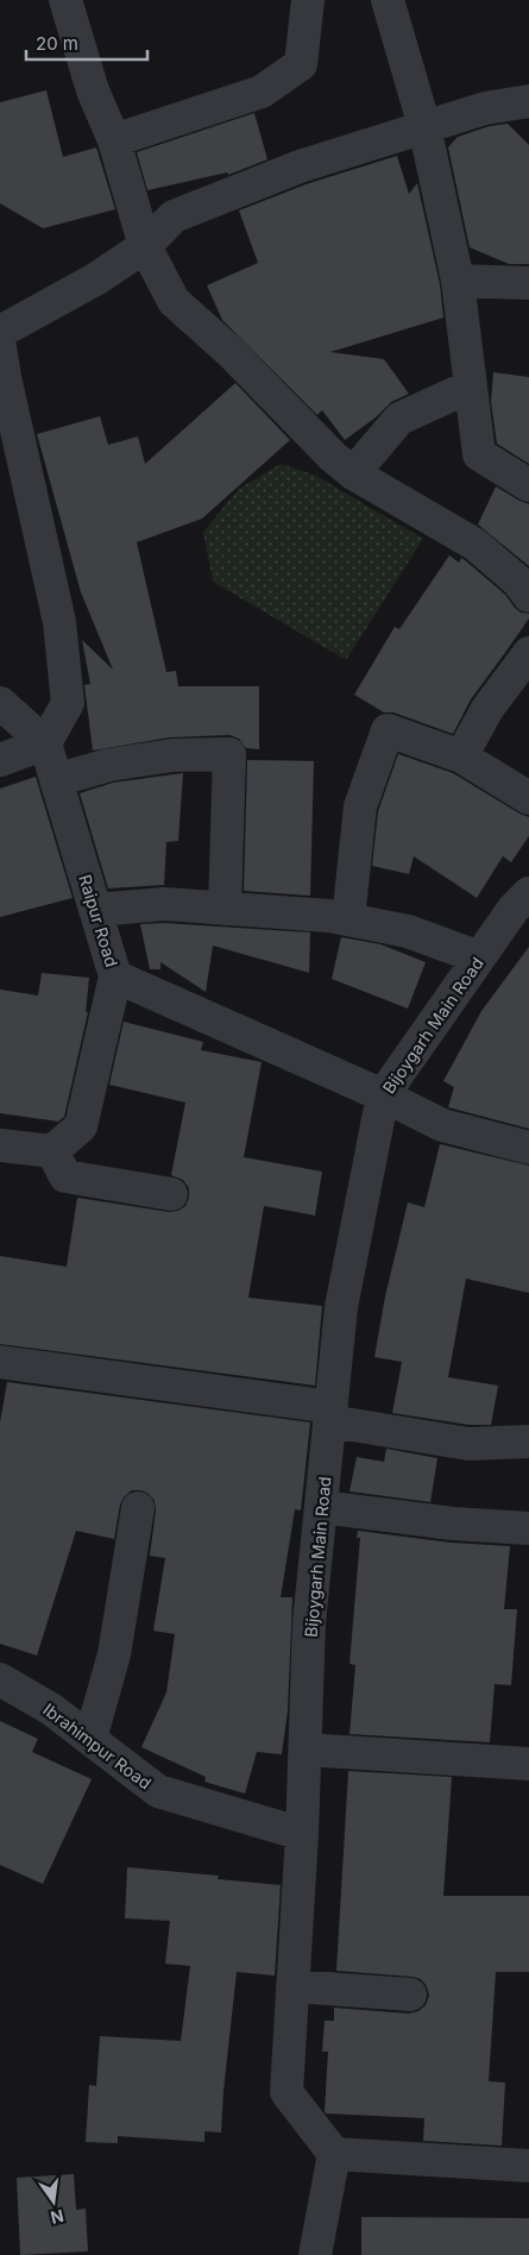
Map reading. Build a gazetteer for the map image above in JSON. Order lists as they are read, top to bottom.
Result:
{
  "streets": {
    "street": ["Raipur Road", "Bijoygarh Main Road", "Ibrahimpur Road"]
  },
  "crossings": [
    ["Raipur Road", "Bijoygarh Main Road"],
    ["Bijoygarh Main Road", "Ibrahimpur Road"]
  ],
  "scale_bar": "20 m",
  "north": "bottom"
}
